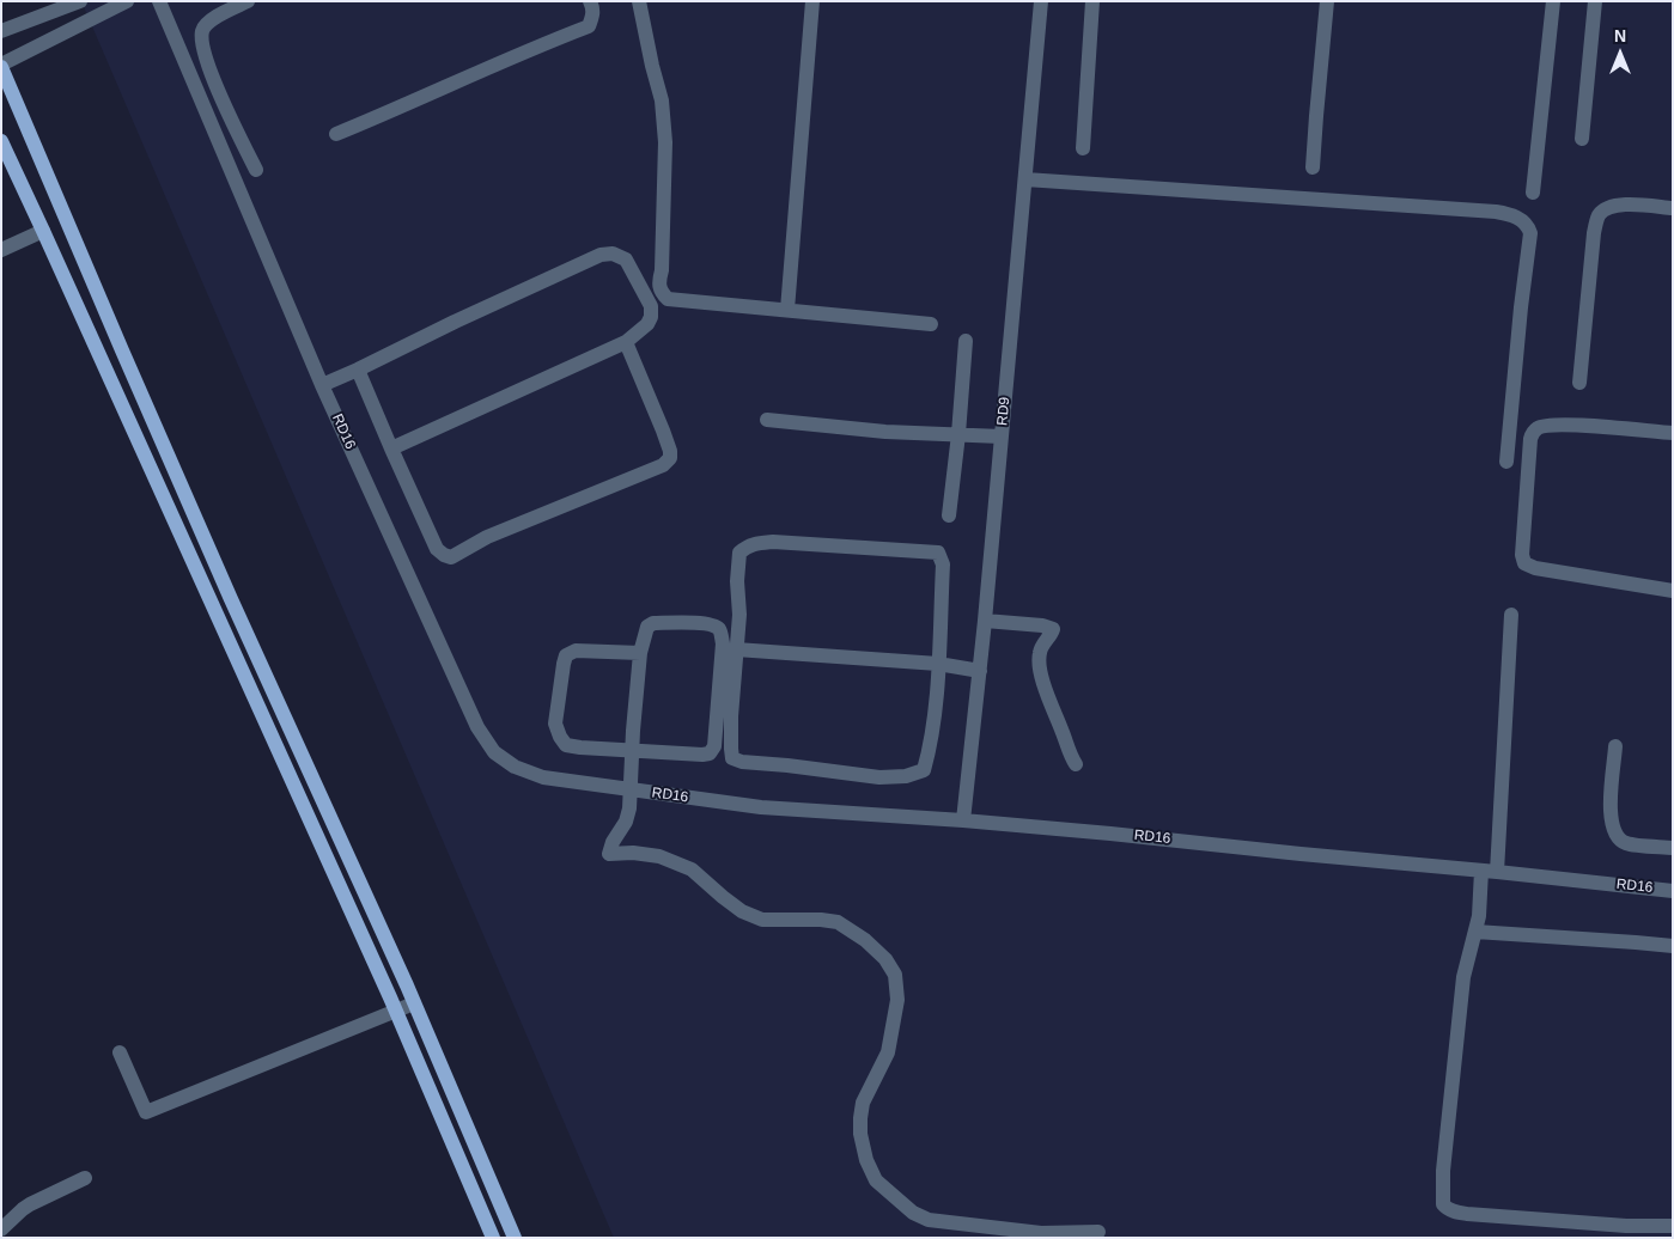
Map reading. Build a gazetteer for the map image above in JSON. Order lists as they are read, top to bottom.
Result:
{
  "streets": {
    "street": ["RD9", "RD16"]
  },
  "crossings": [
    ["RD9", "RD16"]
  ],
  "north": "top"
}
